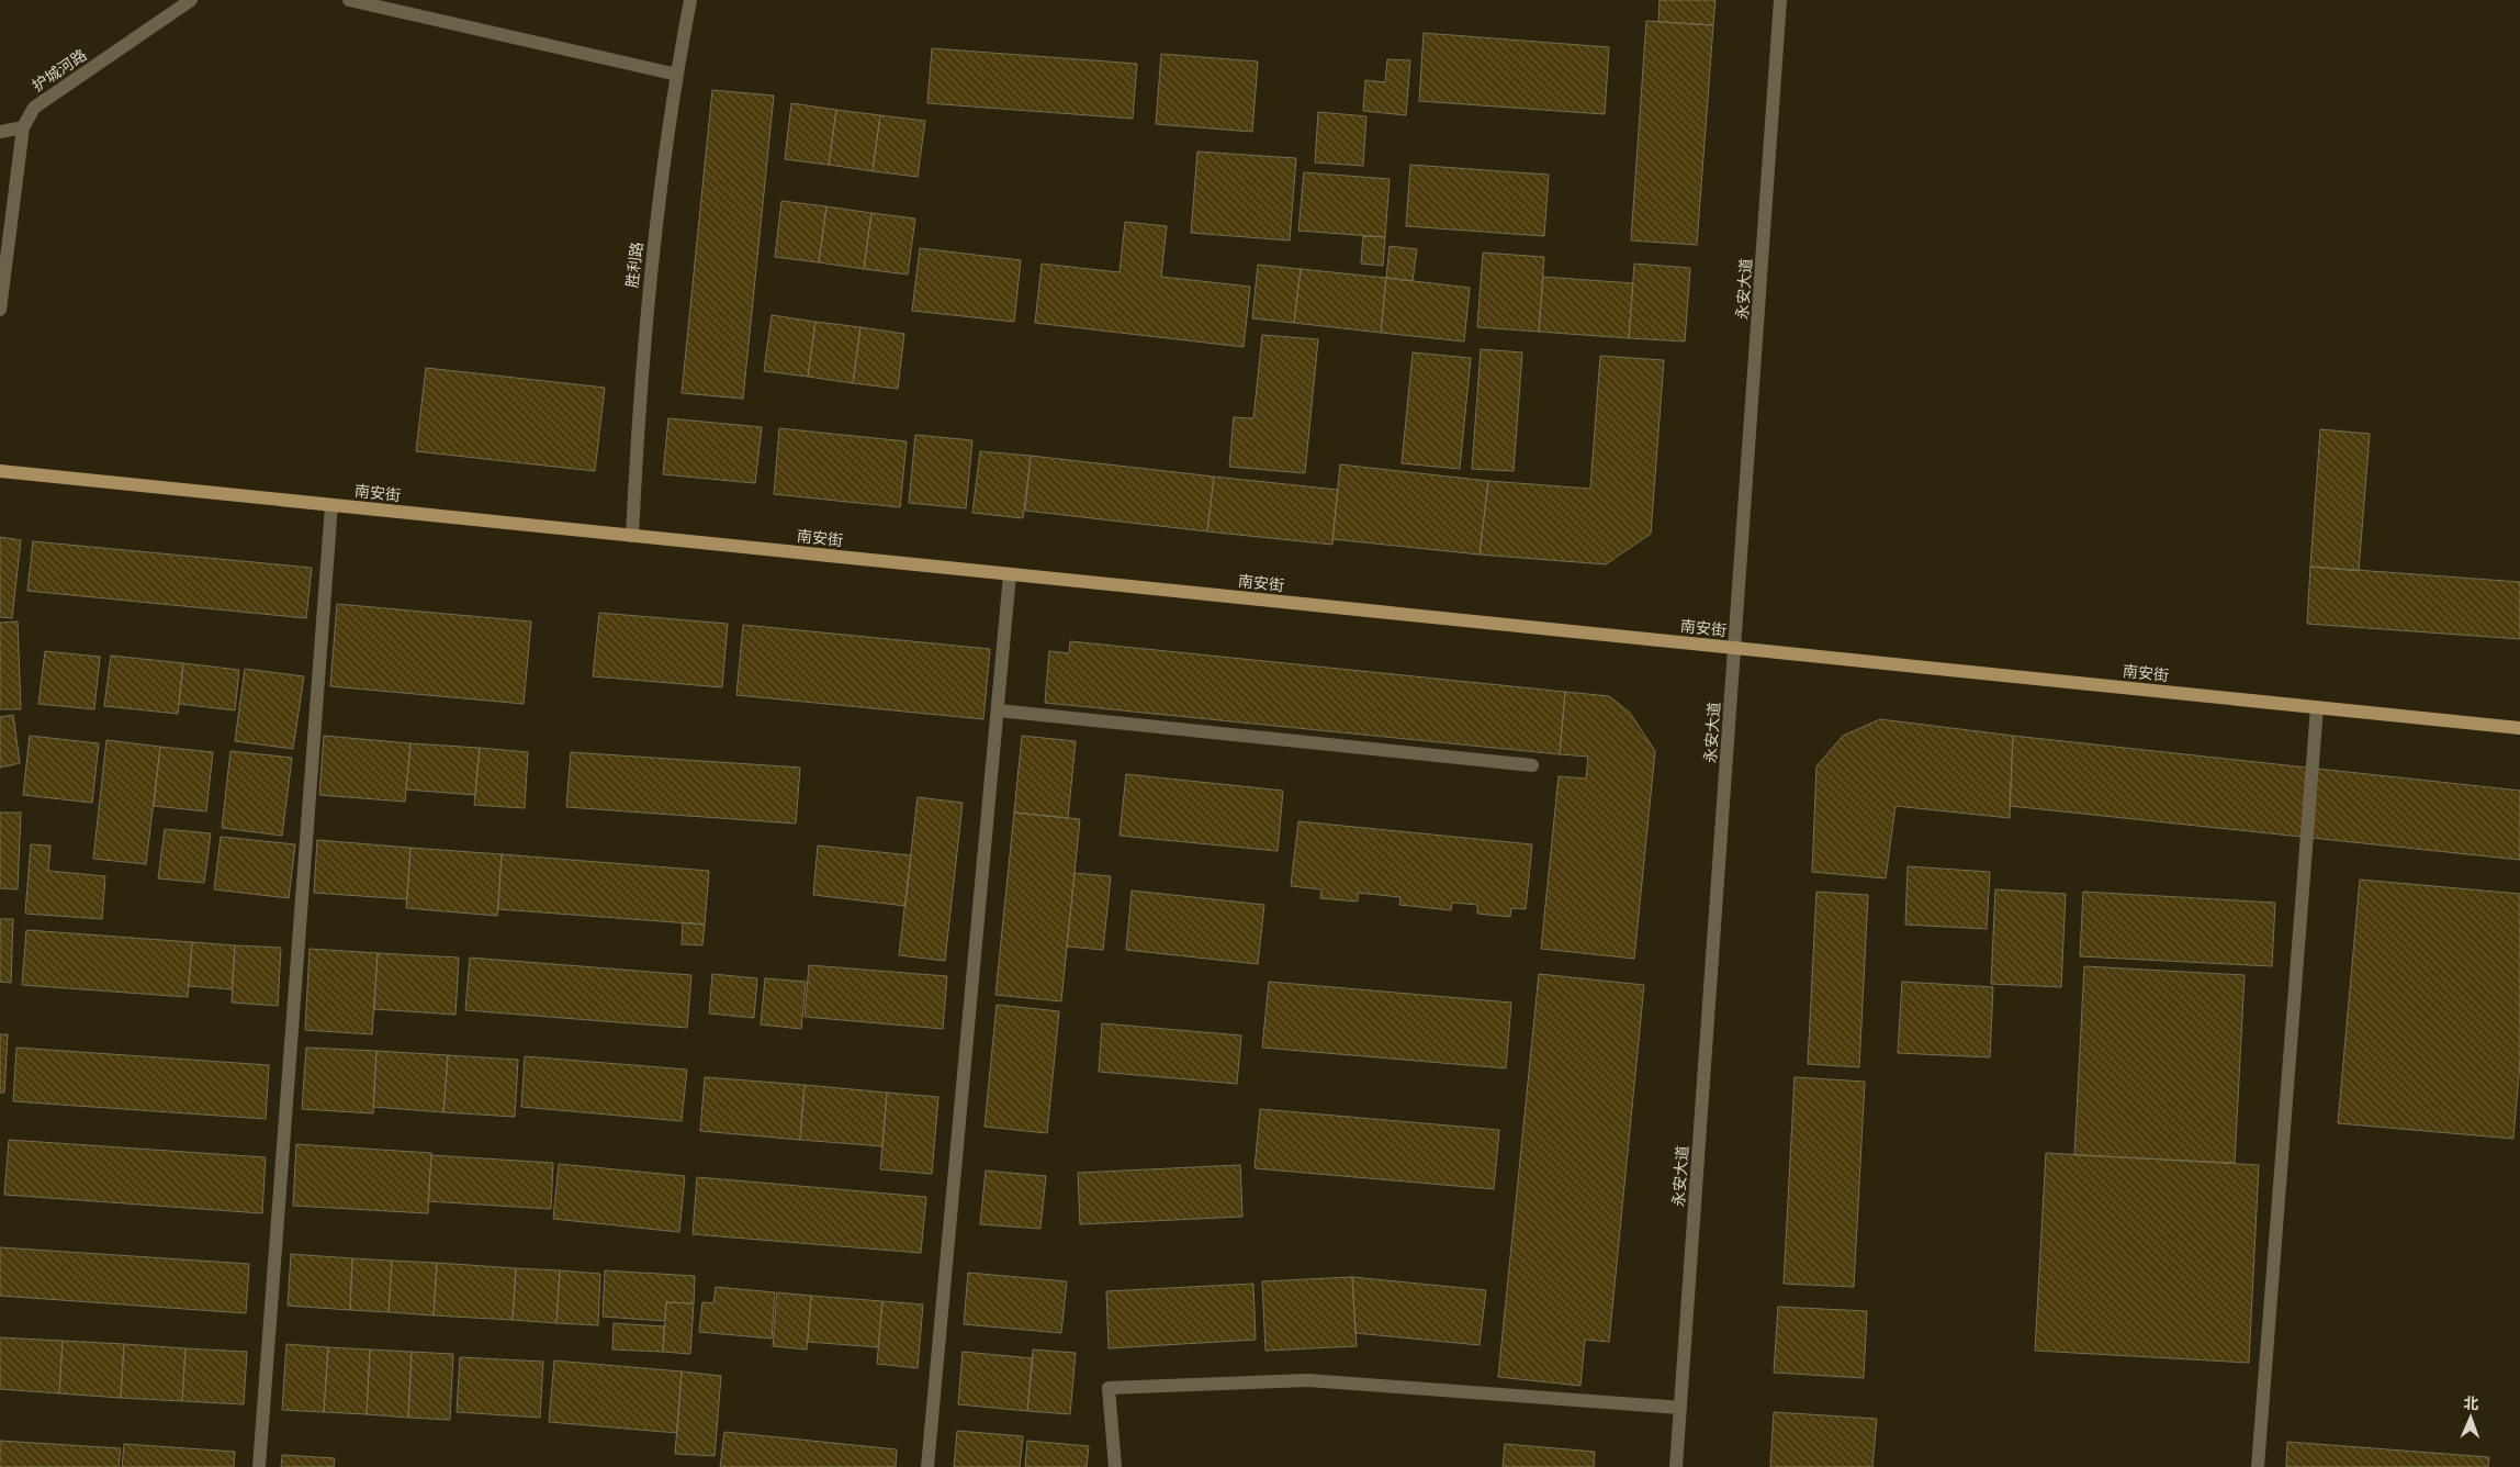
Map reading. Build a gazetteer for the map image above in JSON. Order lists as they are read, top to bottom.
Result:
{
  "streets": {
    "main road": ["南安街"],
    "street": ["护城河路", "胜利路", "永安大道"]
  },
  "crossings": [
    ["胜利路", "南安街"],
    ["永安大道", "南安街"]
  ],
  "north": "top"
}
